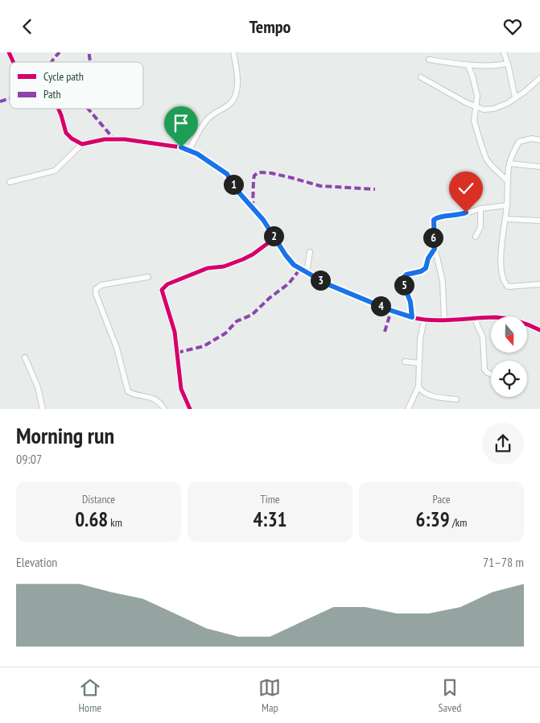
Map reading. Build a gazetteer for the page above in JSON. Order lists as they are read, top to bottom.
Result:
{
  "legend": ["Cycle path", "Path"],
  "north": "bottom",
  "page": {
    "header": "Tempo",
    "pins": [
      "1",
      "2",
      "6",
      "3",
      "5",
      "4"
    ],
    "heading": ["Morning run", "09:07"],
    "stats": [
      ["Distance", "0.68 km"],
      ["Time", "4:31"],
      ["Pace", "6:39 /km"]
    ],
    "chart": ["Elevation", "71–78 m"],
    "tabs": ["Home", "Map", "Saved"]
  }
}
